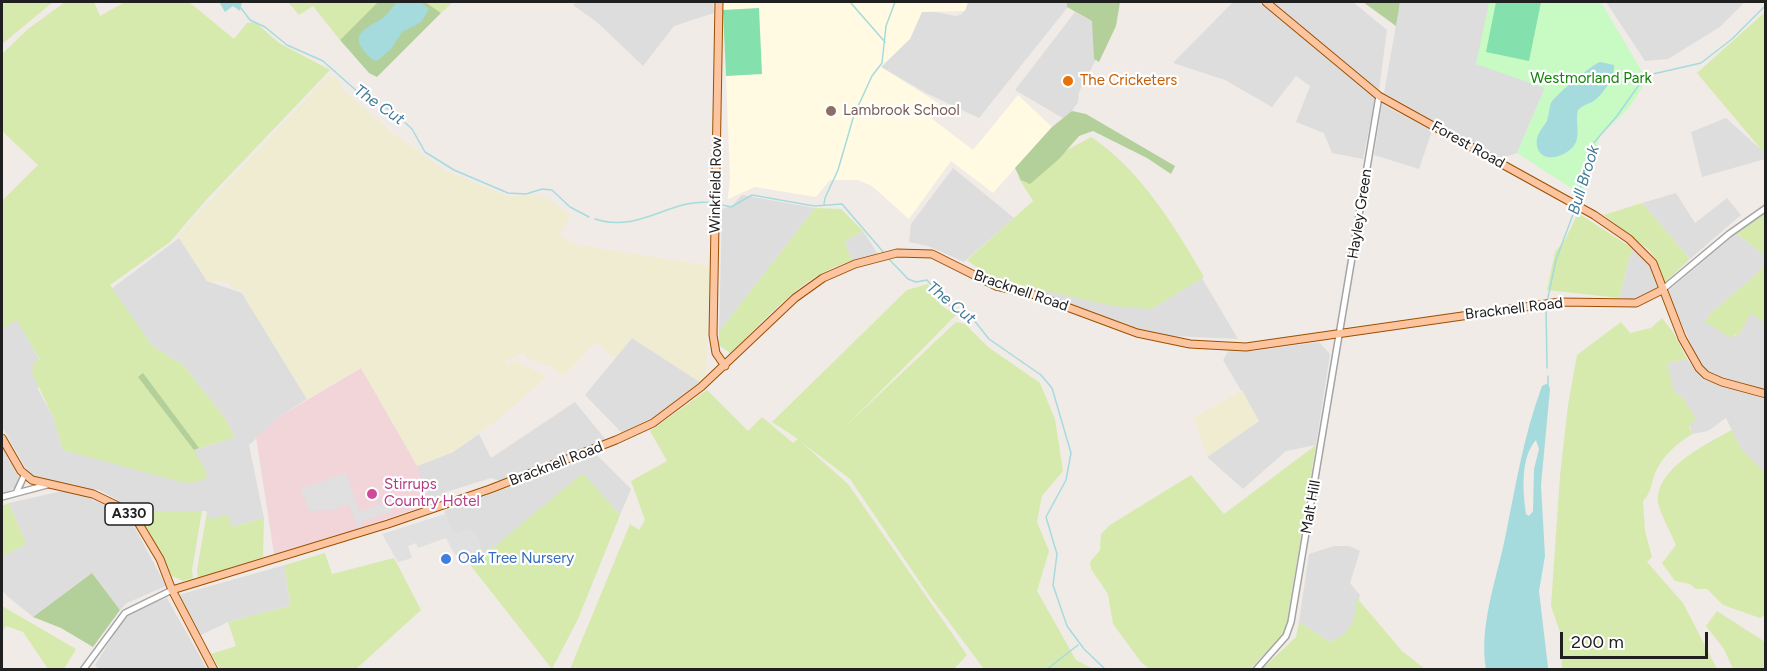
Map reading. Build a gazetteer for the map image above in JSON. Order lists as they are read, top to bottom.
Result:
{
  "streets": {
    "main road": [
      "Forest Road",
      "Winkfield Row",
      "Bracknell Road",
      "A330"
    ],
    "street": ["Hayley Green", "Malt Hill"]
  },
  "crossings": [
    ["Forest Road", "Hayley Green"],
    ["Forest Road", "Bracknell Road"],
    ["Winkfield Row", "Bracknell Road"],
    ["Hayley Green", "Bracknell Road"],
    ["Hayley Green", "Malt Hill"],
    ["Bracknell Road", "Malt Hill"],
    ["Bracknell Road", "A330"]
  ],
  "water": ["The Cut", "Bull Brook"],
  "parks": ["Westmorland Park"],
  "places": [
    "The Cricketers",
    "Lambrook School",
    "Stirrups Country Hotel",
    "Oak Tree Nursery"
  ],
  "scale_bar": "200 m"
}
